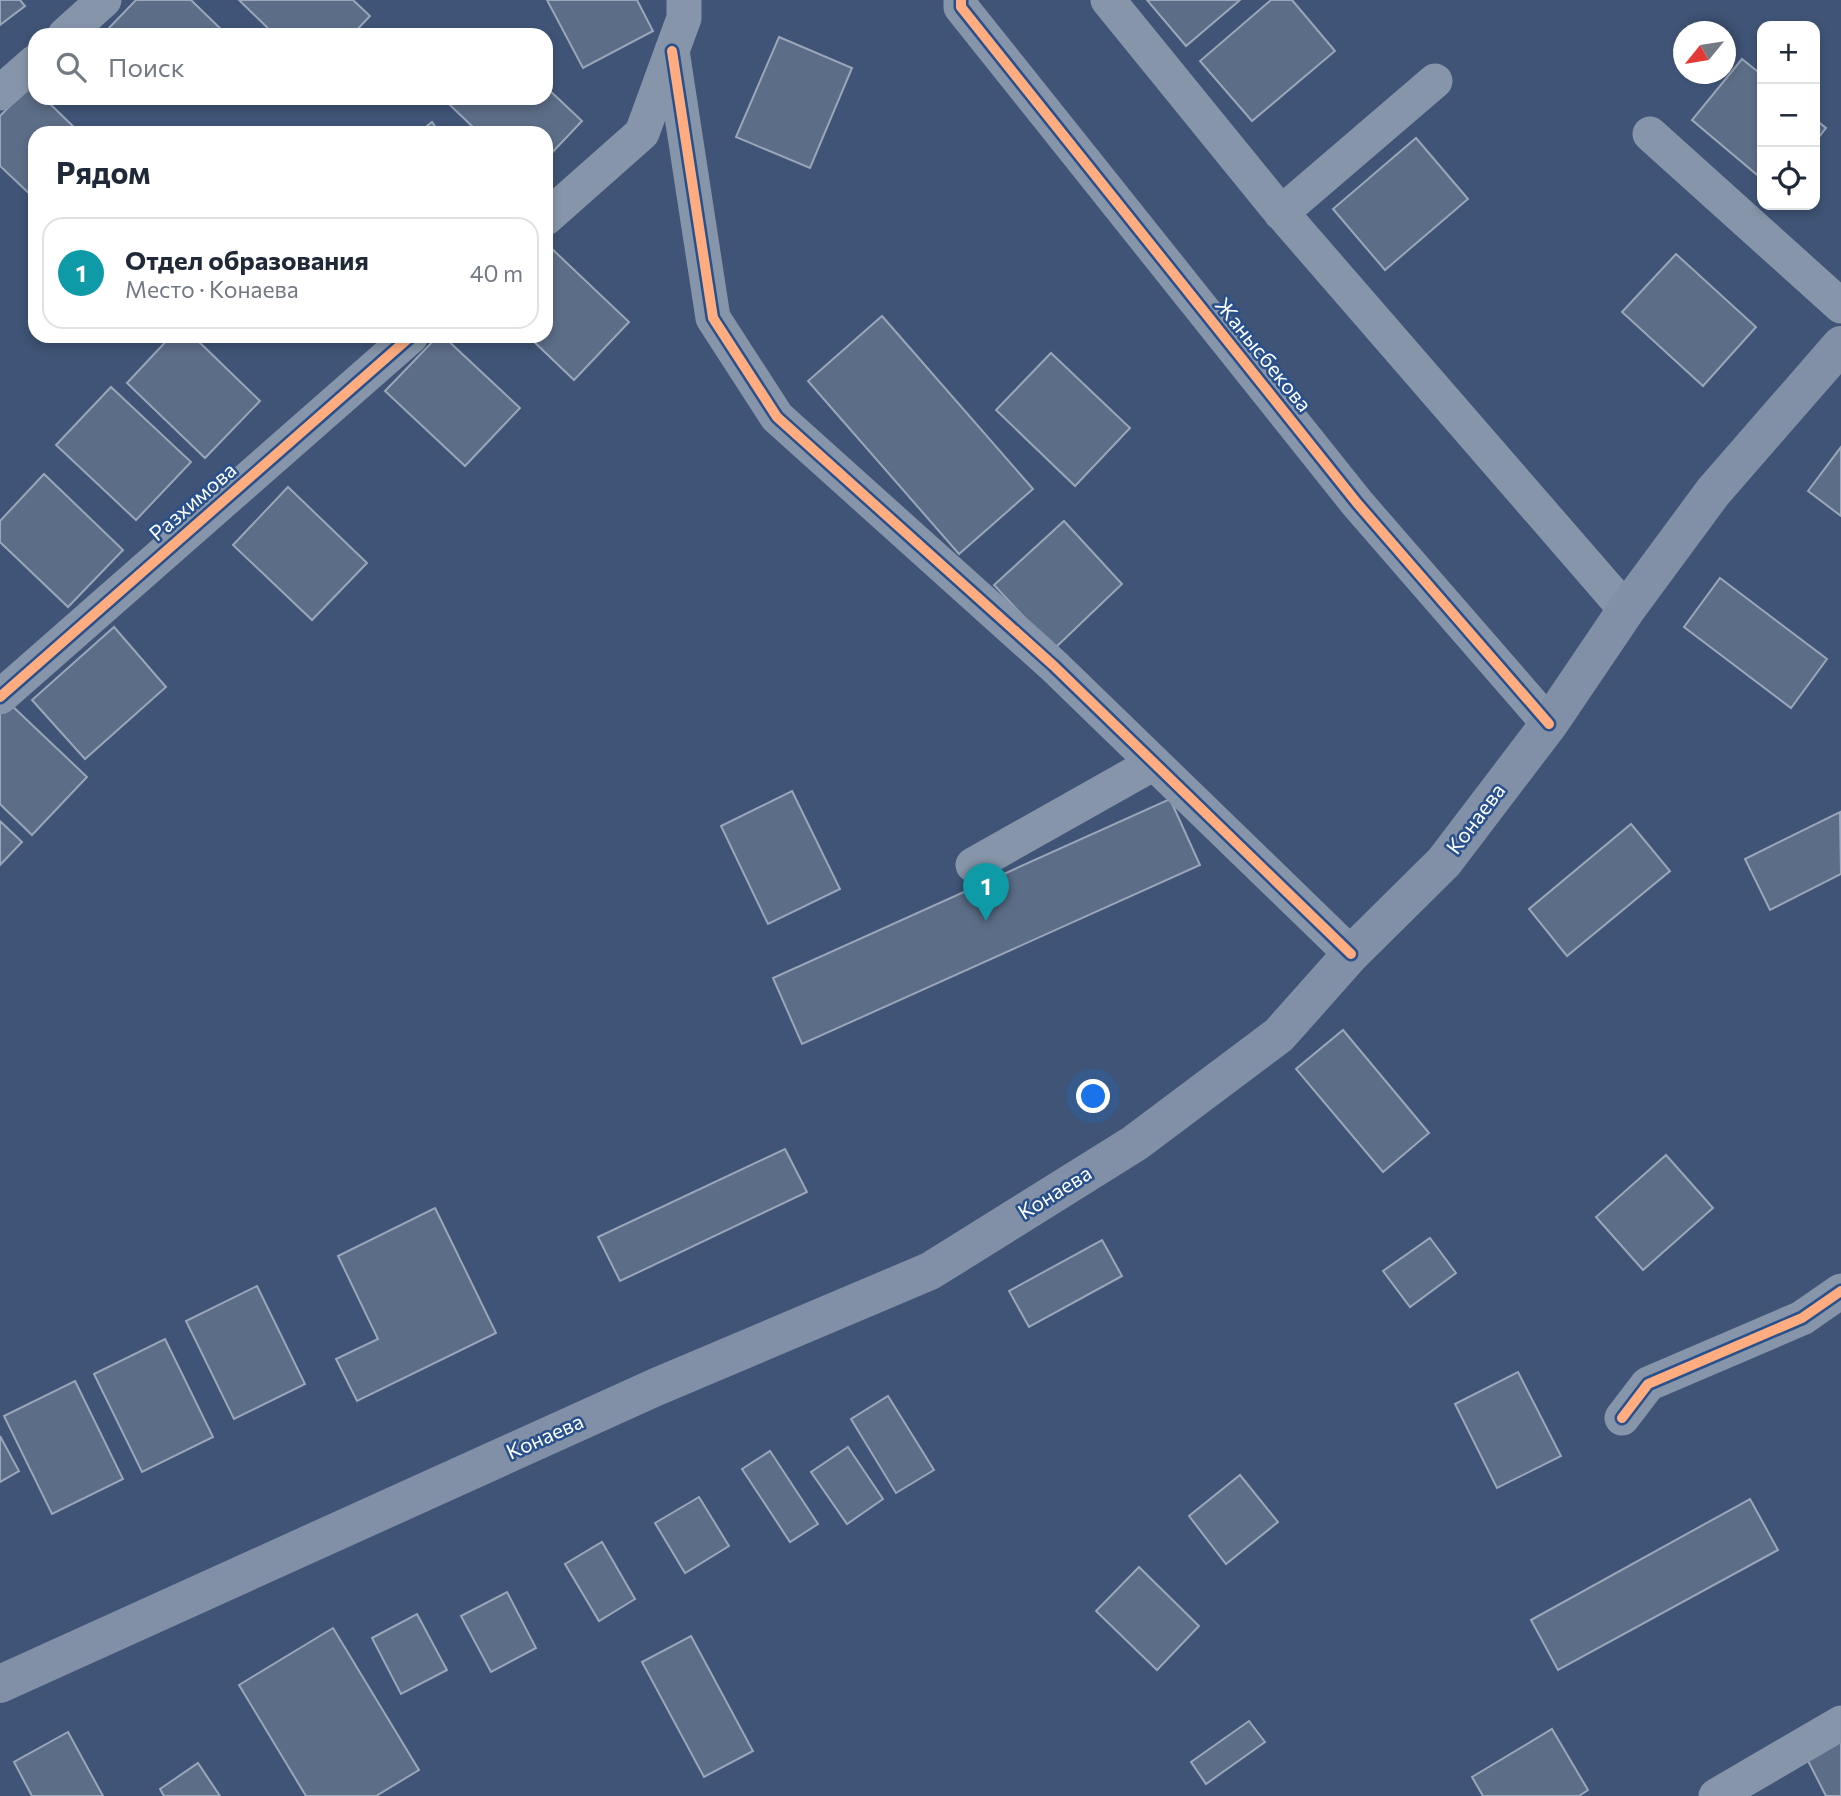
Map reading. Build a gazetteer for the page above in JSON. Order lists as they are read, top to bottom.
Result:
{
  "streets": {
    "main road": ["Конаева"],
    "street": ["Жанысбекова", "Разхимова"]
  },
  "crossings": [
    ["Жанысбекова", "Конаева"]
  ],
  "north": "bottom left",
  "page": {
    "map_buttons": ["+", "−"],
    "search": "Поиск",
    "heading": "Рядом",
    "list": [
      {
        "mark": "1",
        "name": "Отдел образования",
        "note": "Место · Конаева",
        "value": "40 m"
      }
    ],
    "pins": "1"
  }
}
